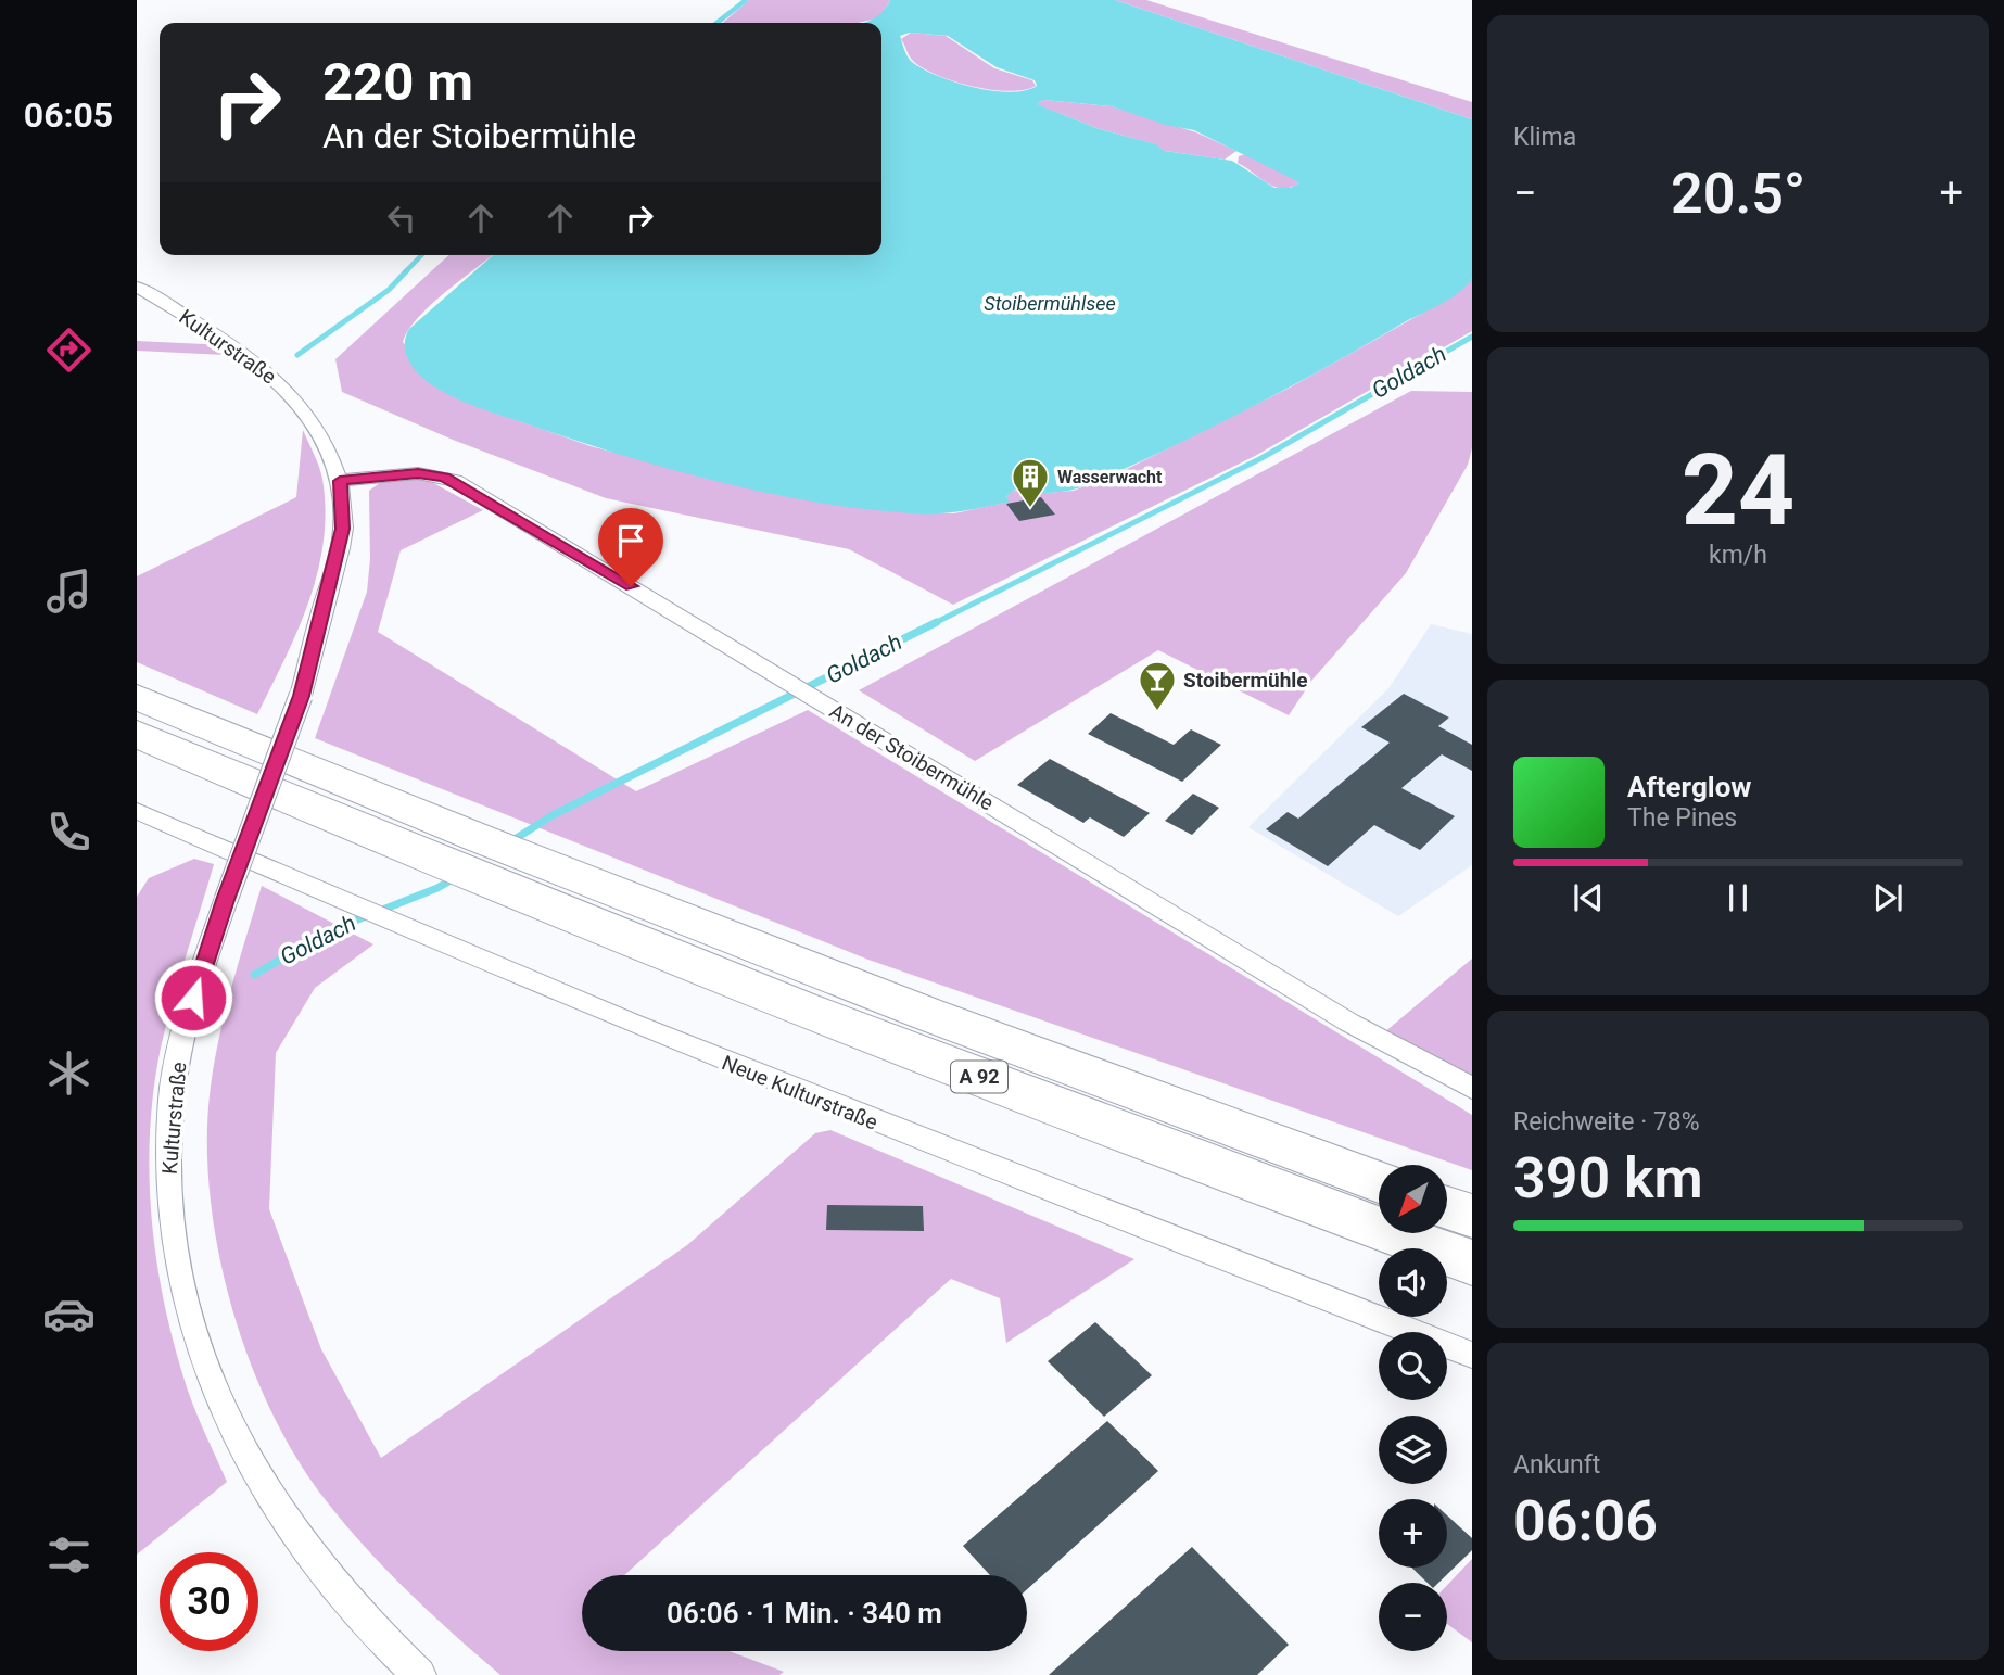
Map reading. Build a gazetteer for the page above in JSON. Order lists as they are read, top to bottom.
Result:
{
  "streets": {
    "highway": ["A 92"],
    "street": ["Kulturstraße", "An der Stoibermühle", "Neue Kulturstraße"]
  },
  "crossings": [
    ["Kulturstraße", "An der Stoibermühle"]
  ],
  "water": ["Stoibermühlsee", "Goldach"],
  "places": {
    "building": ["Wasserwacht"],
    "bar": ["Stoibermühle"]
  },
  "north": "bottom left",
  "page": {
    "tabs": "06:05",
    "tile": [
      "Klima",
      ["24", "km/h"],
      ["Reichweite · 78%", "390 km"],
      ["Ankunft", "06:06"]
    ],
    "turn": ["220 m", "An der Stoibermühle"],
    "heat": ["−", "20.5°", "+"],
    "song": ["Afterglow", "The Pines"],
    "map_buttons": ["+", "−"],
    "limit": "30",
    "trip": "06:06 · 1 Min. · 340 m"
  }
}
